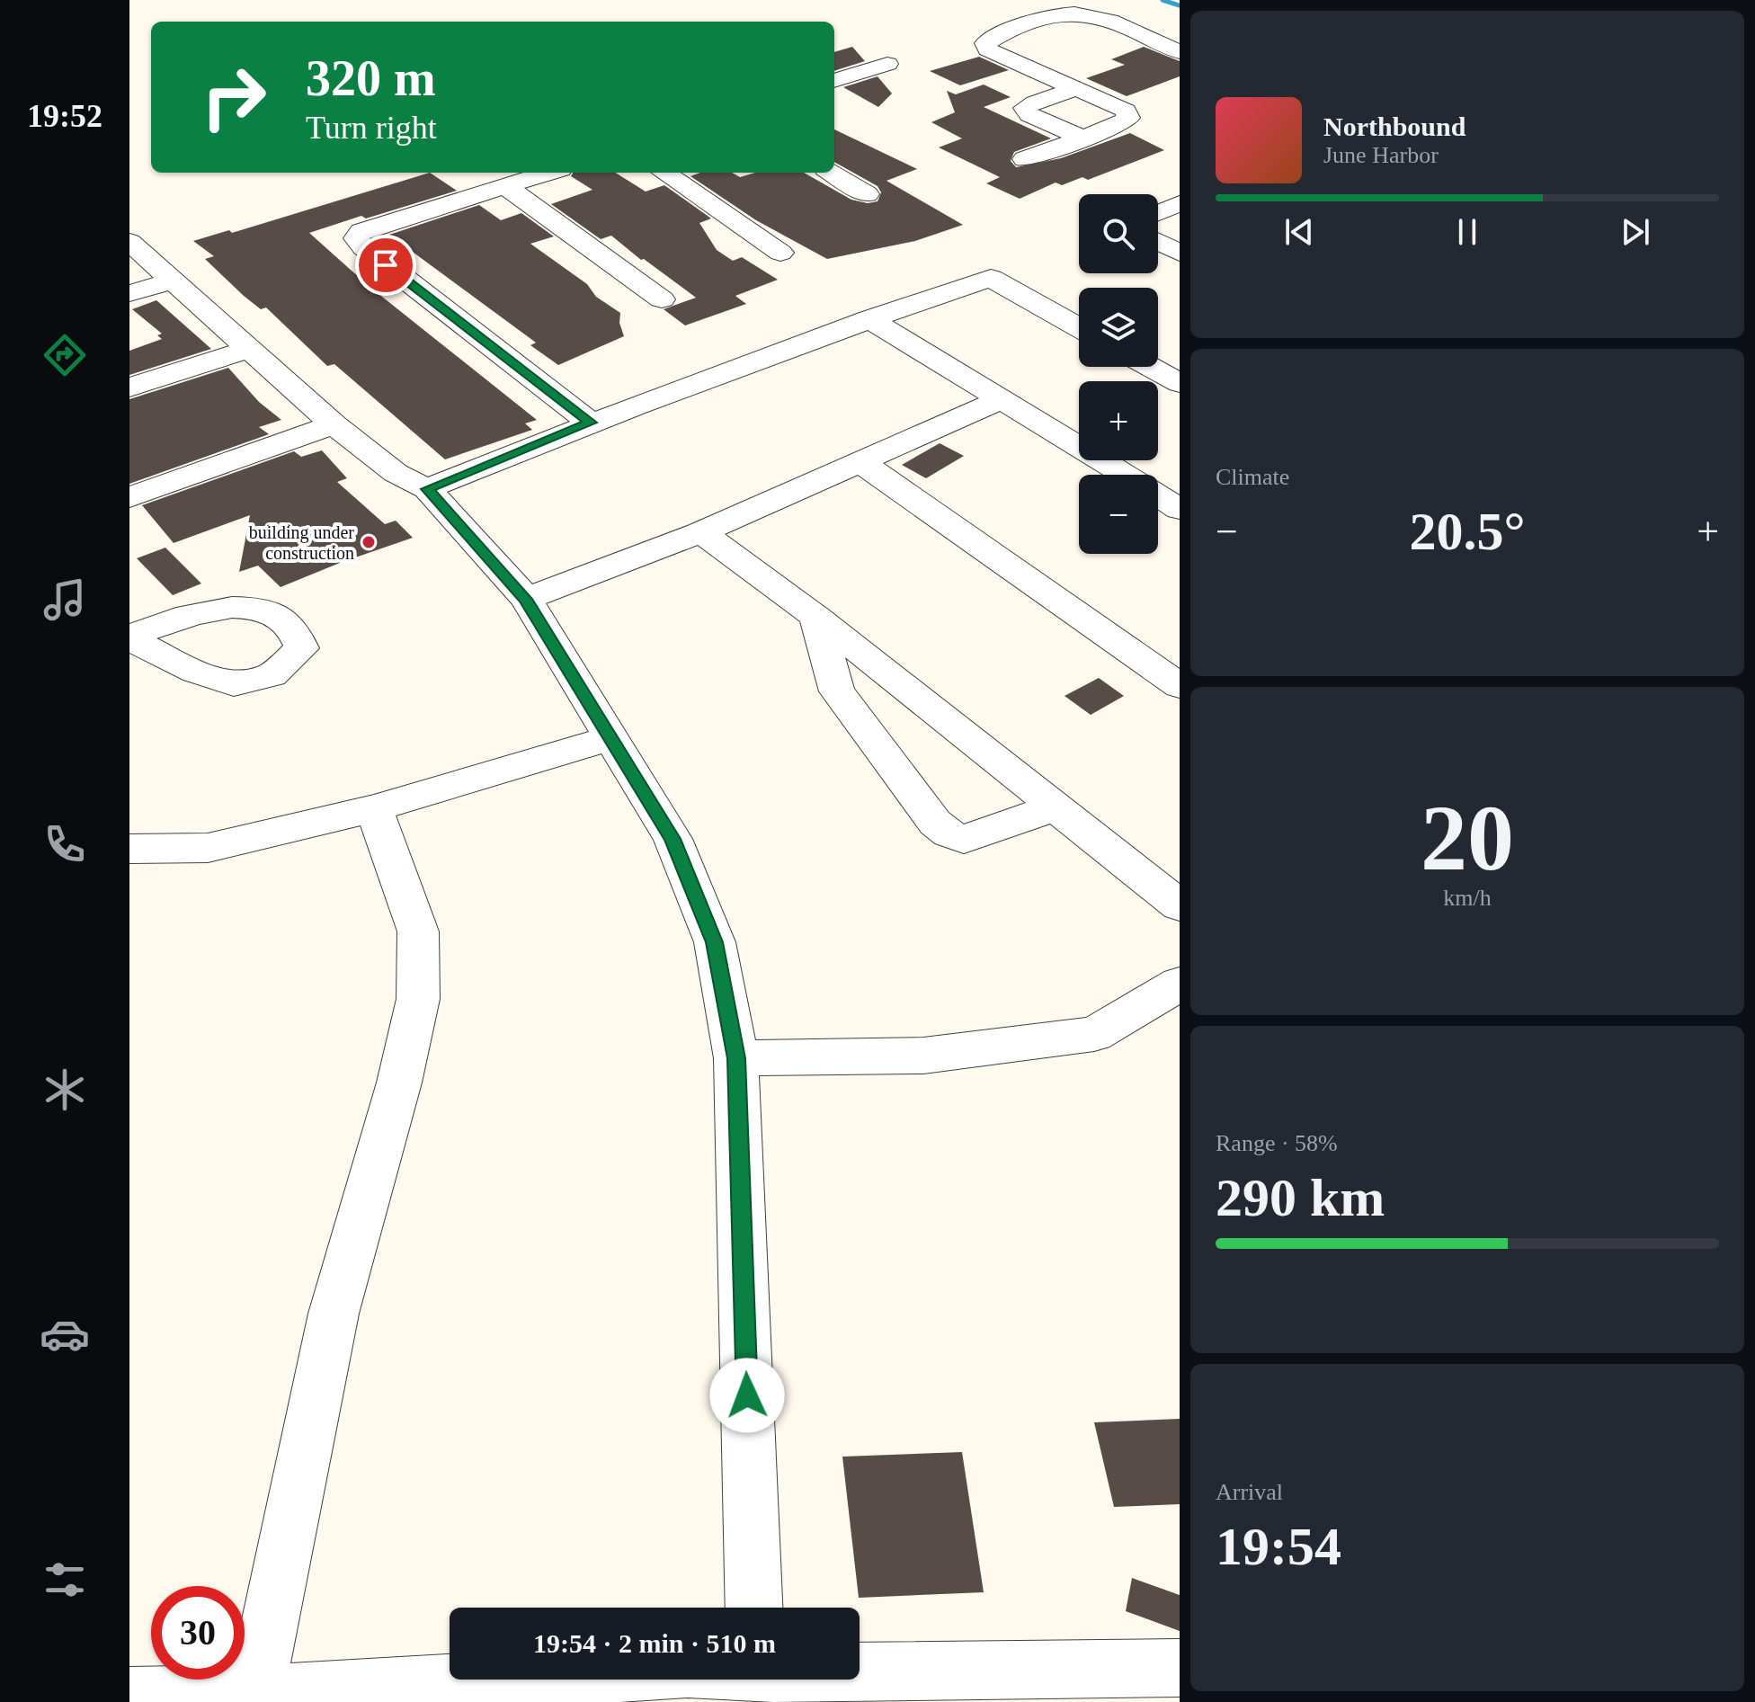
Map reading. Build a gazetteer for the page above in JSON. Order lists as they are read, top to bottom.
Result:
{
  "places": ["building under construction"],
  "page": {
    "tabs": "19:52",
    "turn": ["320 m", "Turn right"],
    "song": ["Northbound", "June Harbor"],
    "map_buttons": ["+", "−"],
    "tile": [
      "Climate",
      ["20", "km/h"],
      ["Range · 58%", "290 km"],
      ["Arrival", "19:54"]
    ],
    "heat": ["−", "20.5°", "+"],
    "limit": "30",
    "trip": "19:54 · 2 min · 510 m"
  }
}
